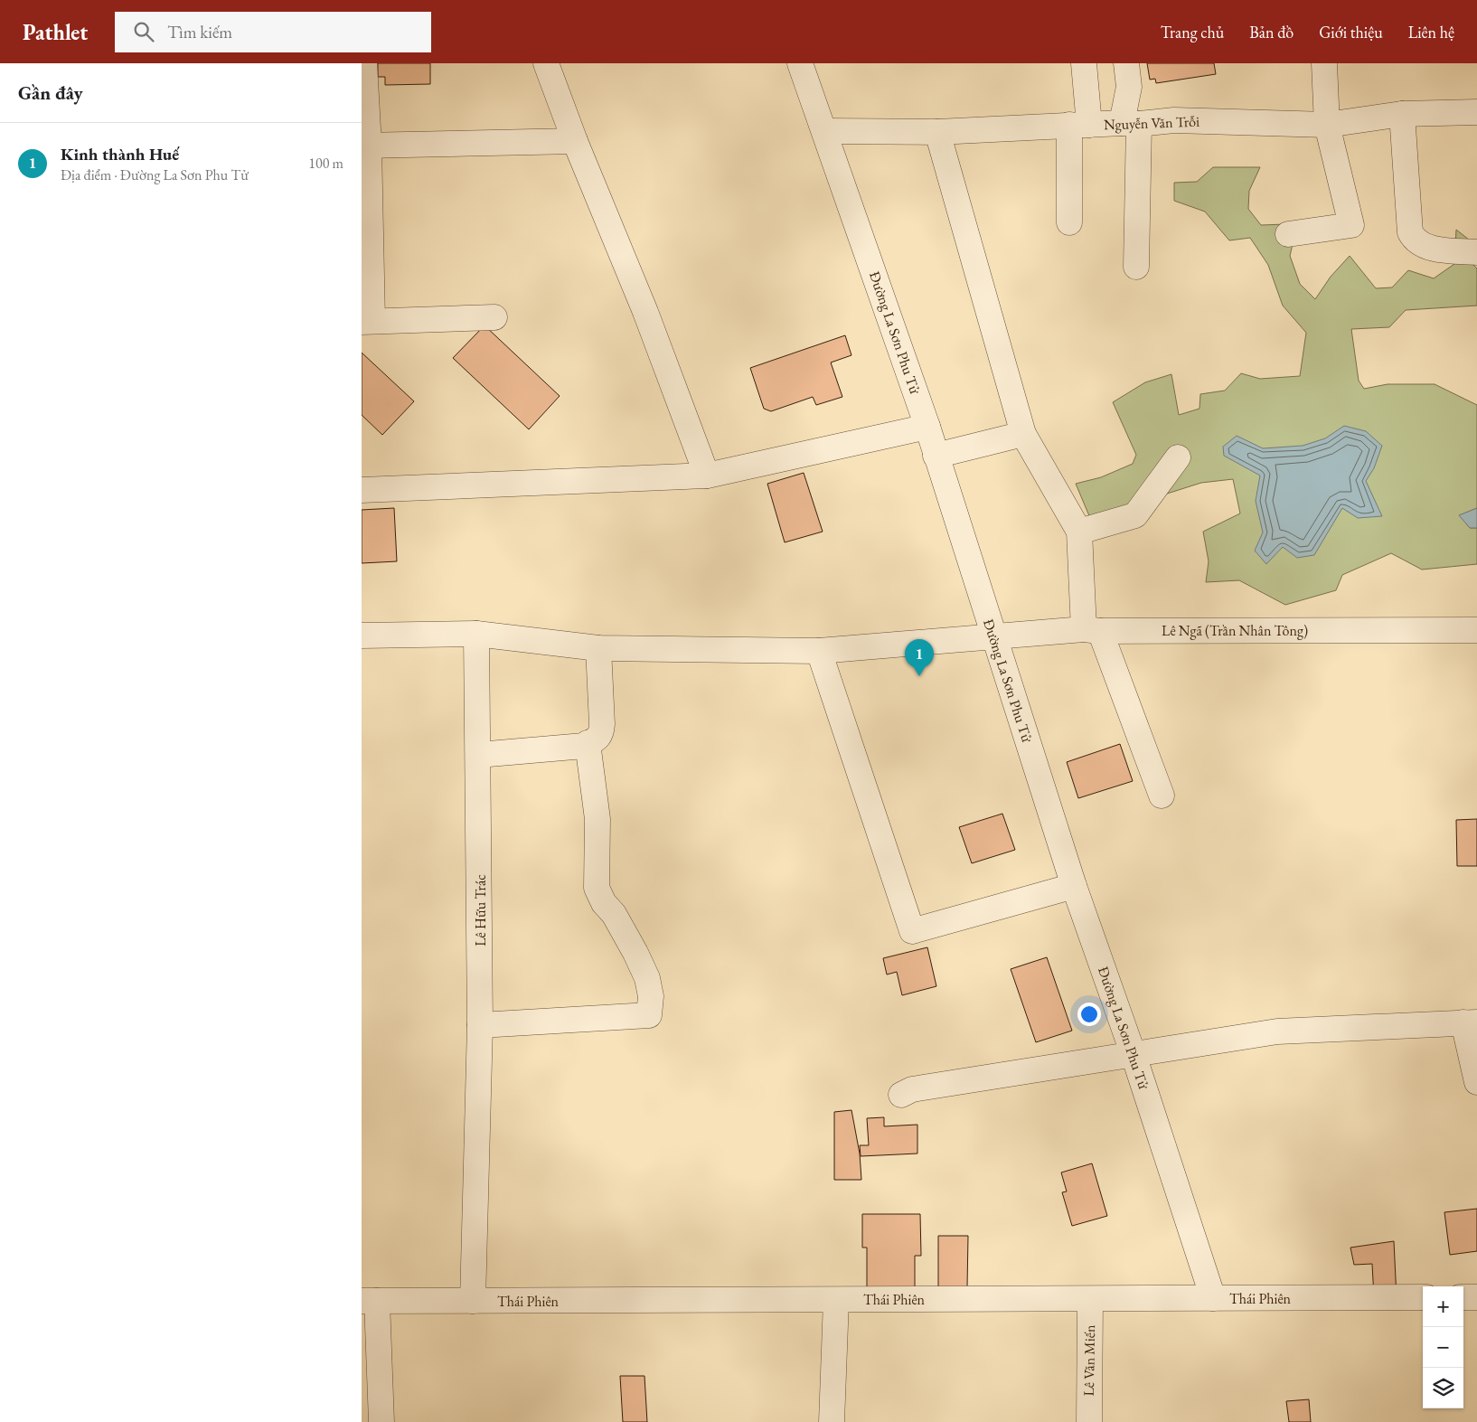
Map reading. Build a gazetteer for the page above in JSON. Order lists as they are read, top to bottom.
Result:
{
  "streets": {
    "street": [
      "Nguyễn Văn Trỗi",
      "Đường La Sơn Phu Tử",
      "Lê Ngã (Trần Nhân Tông)",
      "Lê Hữu Trác",
      "Thái Phiên",
      "Lê Văn Miến"
    ]
  },
  "crossings": [
    ["Nguyễn Văn Trỗi", "Đường La Sơn Phu Tử"],
    ["Đường La Sơn Phu Tử", "Lê Ngã (Trần Nhân Tông)"],
    ["Đường La Sơn Phu Tử", "Thái Phiên"],
    ["Lê Ngã (Trần Nhân Tông)", "Lê Hữu Trác"],
    ["Lê Hữu Trác", "Thái Phiên"],
    ["Thái Phiên", "Lê Văn Miến"]
  ],
  "page": {
    "header": "Pathlet",
    "search": "Tìm kiếm",
    "nav": [
      "Trang chủ",
      "Bản đồ",
      "Giới thiệu",
      "Liên hệ"
    ],
    "heading": "Gần đây",
    "list": [
      {
        "mark": "1",
        "name": "Kinh thành Huế",
        "note": "Địa điểm · Đường La Sơn Phu Tử",
        "value": "100 m"
      }
    ],
    "pins": "1",
    "map_buttons": ["+", "−"]
  }
}
